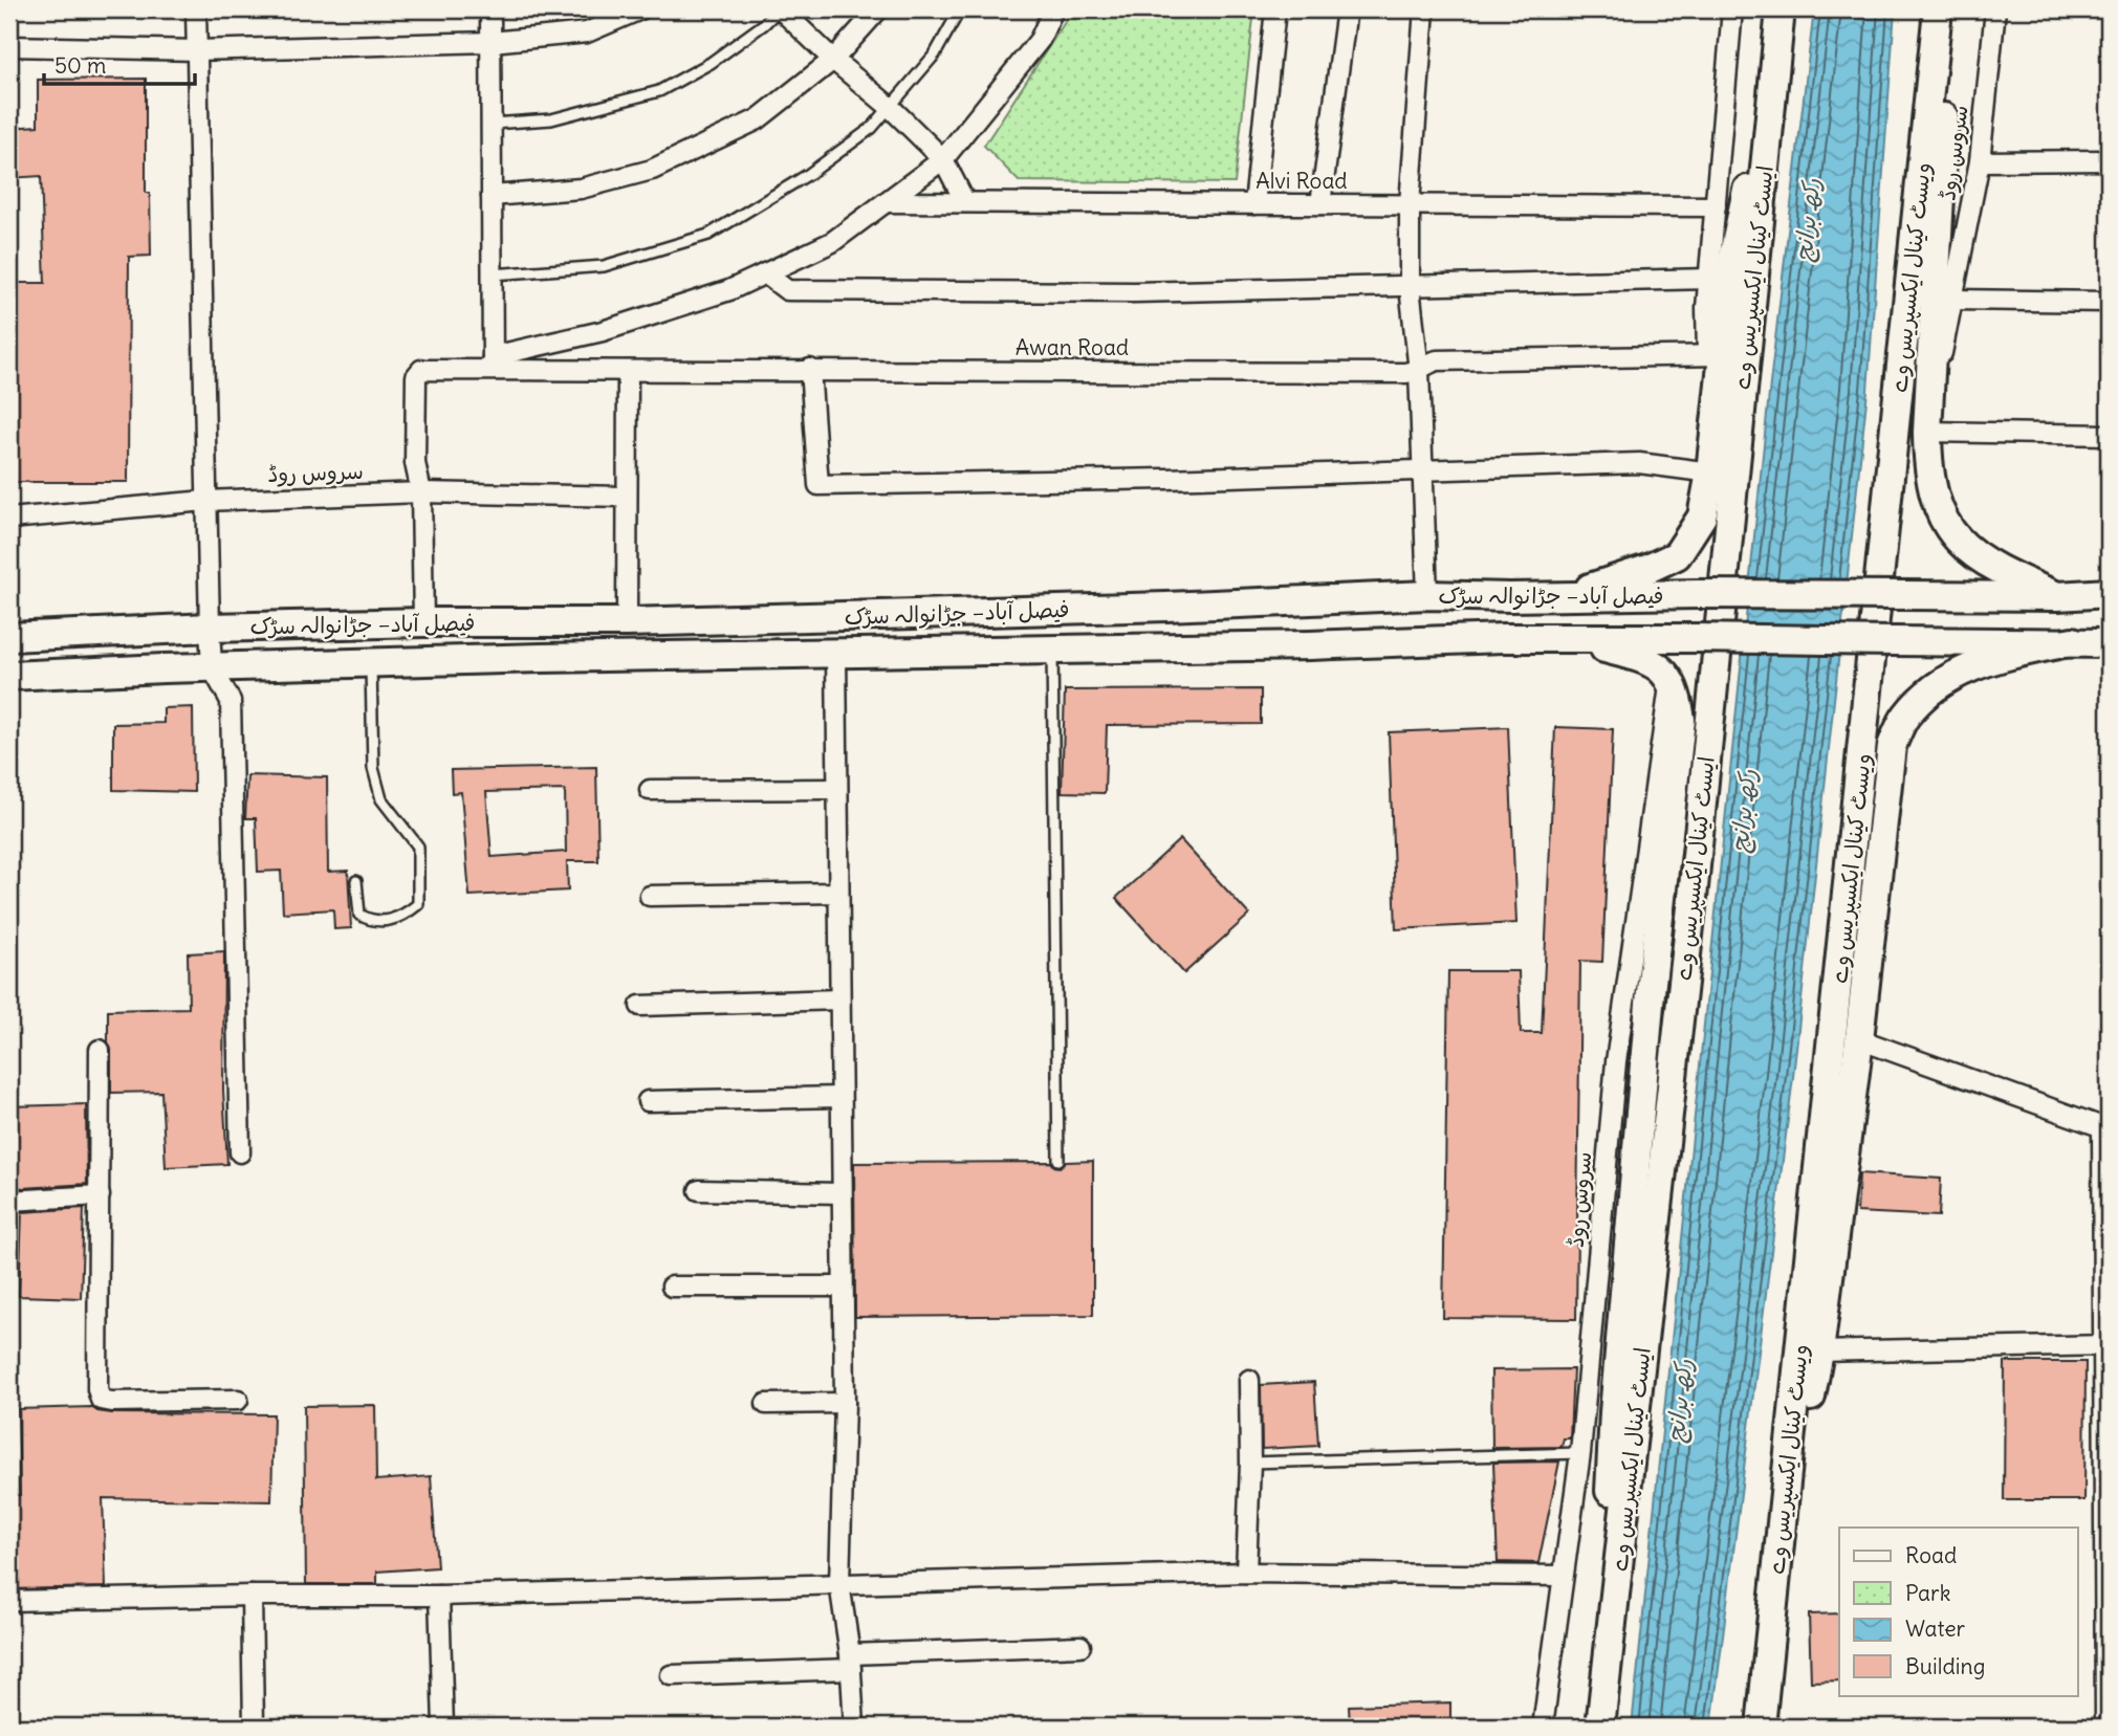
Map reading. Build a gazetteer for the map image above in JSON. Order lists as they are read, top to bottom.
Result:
{
  "streets": {
    "main road": ["ایسٹ کینال ایکسپریس وے", "ویسٹ کینال ایکسپریس وے", "فیصل آباد– جڑانوالہ سڑک"],
    "street": ["سروس روڈ", "Alvi Road", "Awan Road"]
  },
  "crossings": [
    ["سروس روڈ", "Awan Road"]
  ],
  "water": ["رکھ برانچ"],
  "legend": [
    "Road",
    "Park",
    "Water",
    "Building"
  ],
  "scale_bar": "50 m"
}
